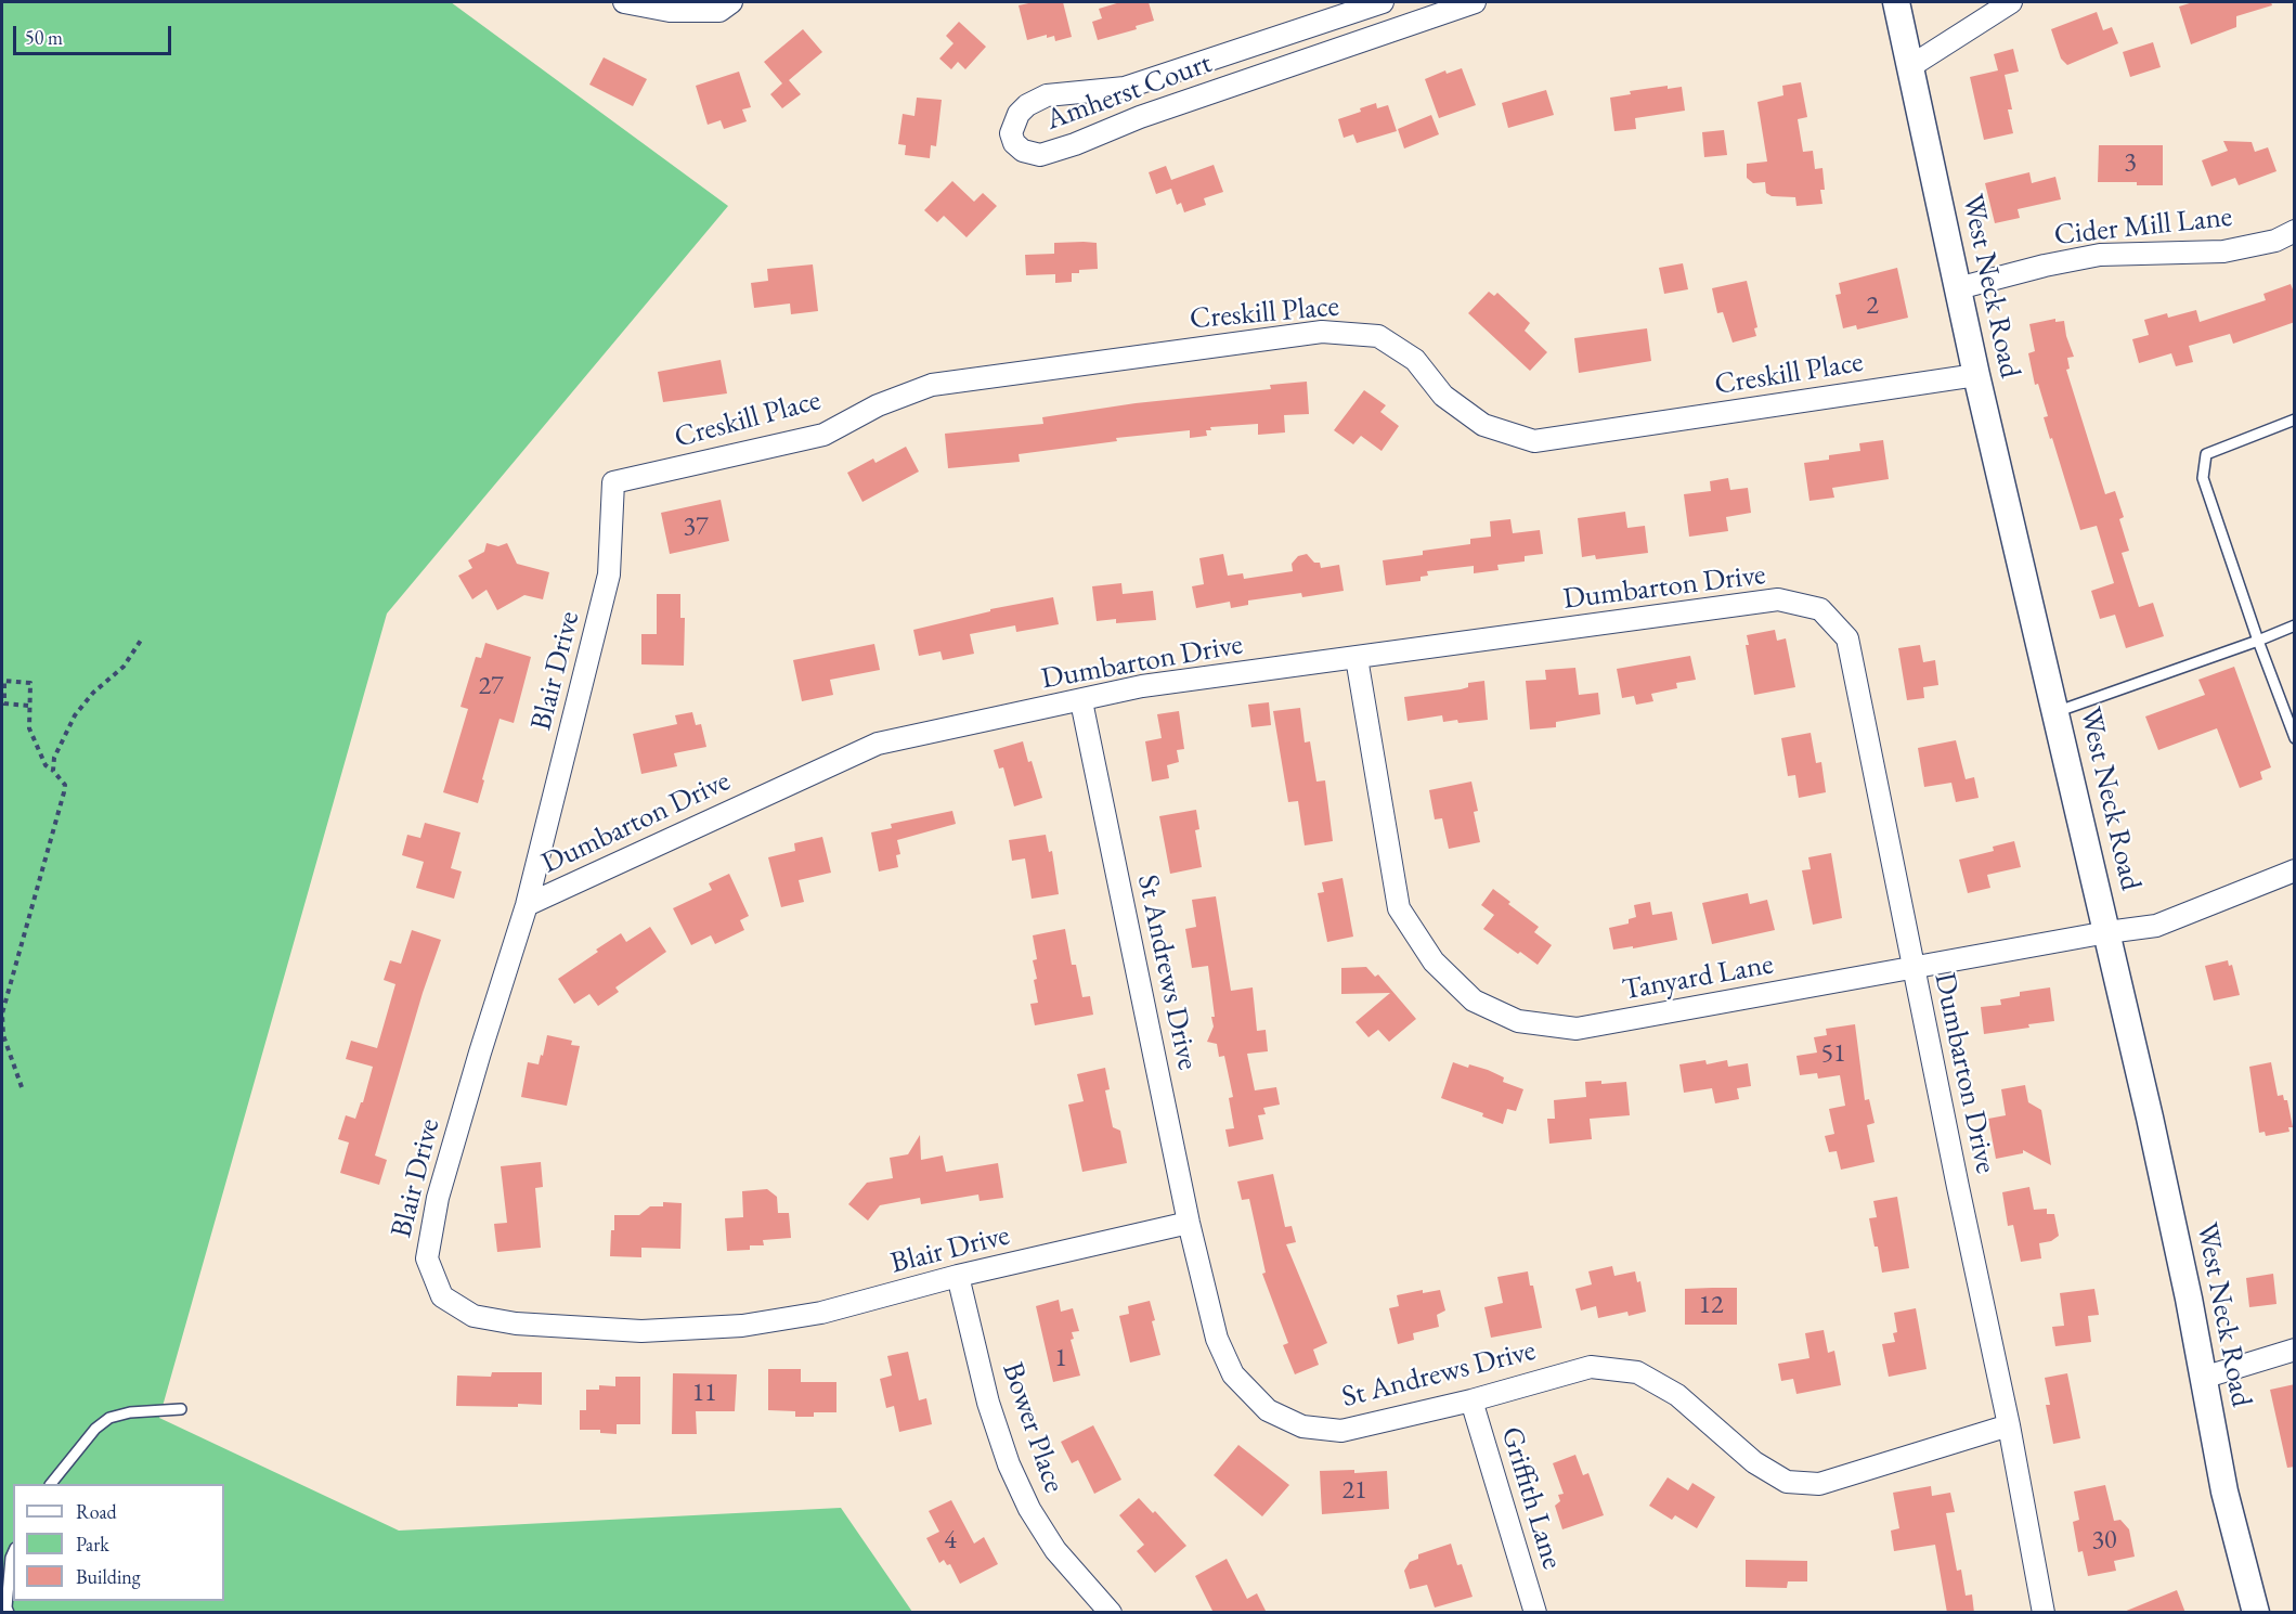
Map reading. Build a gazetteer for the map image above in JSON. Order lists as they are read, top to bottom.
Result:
{
  "streets": {
    "street": [
      "Amherst Court",
      "Cider Mill Lane",
      "West Neck Road",
      "Creskill Place",
      "Dumbarton Drive",
      "Blair Drive",
      "St Andrews Drive",
      "Tanyard Lane",
      "Bower Place",
      "Griffith Lane"
    ]
  },
  "crossings": [
    ["Cider Mill Lane", "West Neck Road"],
    ["West Neck Road", "Creskill Place"],
    ["West Neck Road", "Tanyard Lane"],
    ["Creskill Place", "Blair Drive"],
    ["Dumbarton Drive", "Blair Drive"],
    ["Dumbarton Drive", "St Andrews Drive"],
    ["Dumbarton Drive", "Tanyard Lane"],
    ["Blair Drive", "St Andrews Drive"],
    ["Blair Drive", "Bower Place"],
    ["St Andrews Drive", "Griffith Lane"]
  ],
  "house_numbers": [
    "3",
    "2",
    "37",
    "27",
    "51",
    "12",
    "1",
    "11",
    "21",
    "4",
    "30"
  ],
  "legend": ["Road", "Park", "Building"],
  "scale_bar": "50 m"
}
